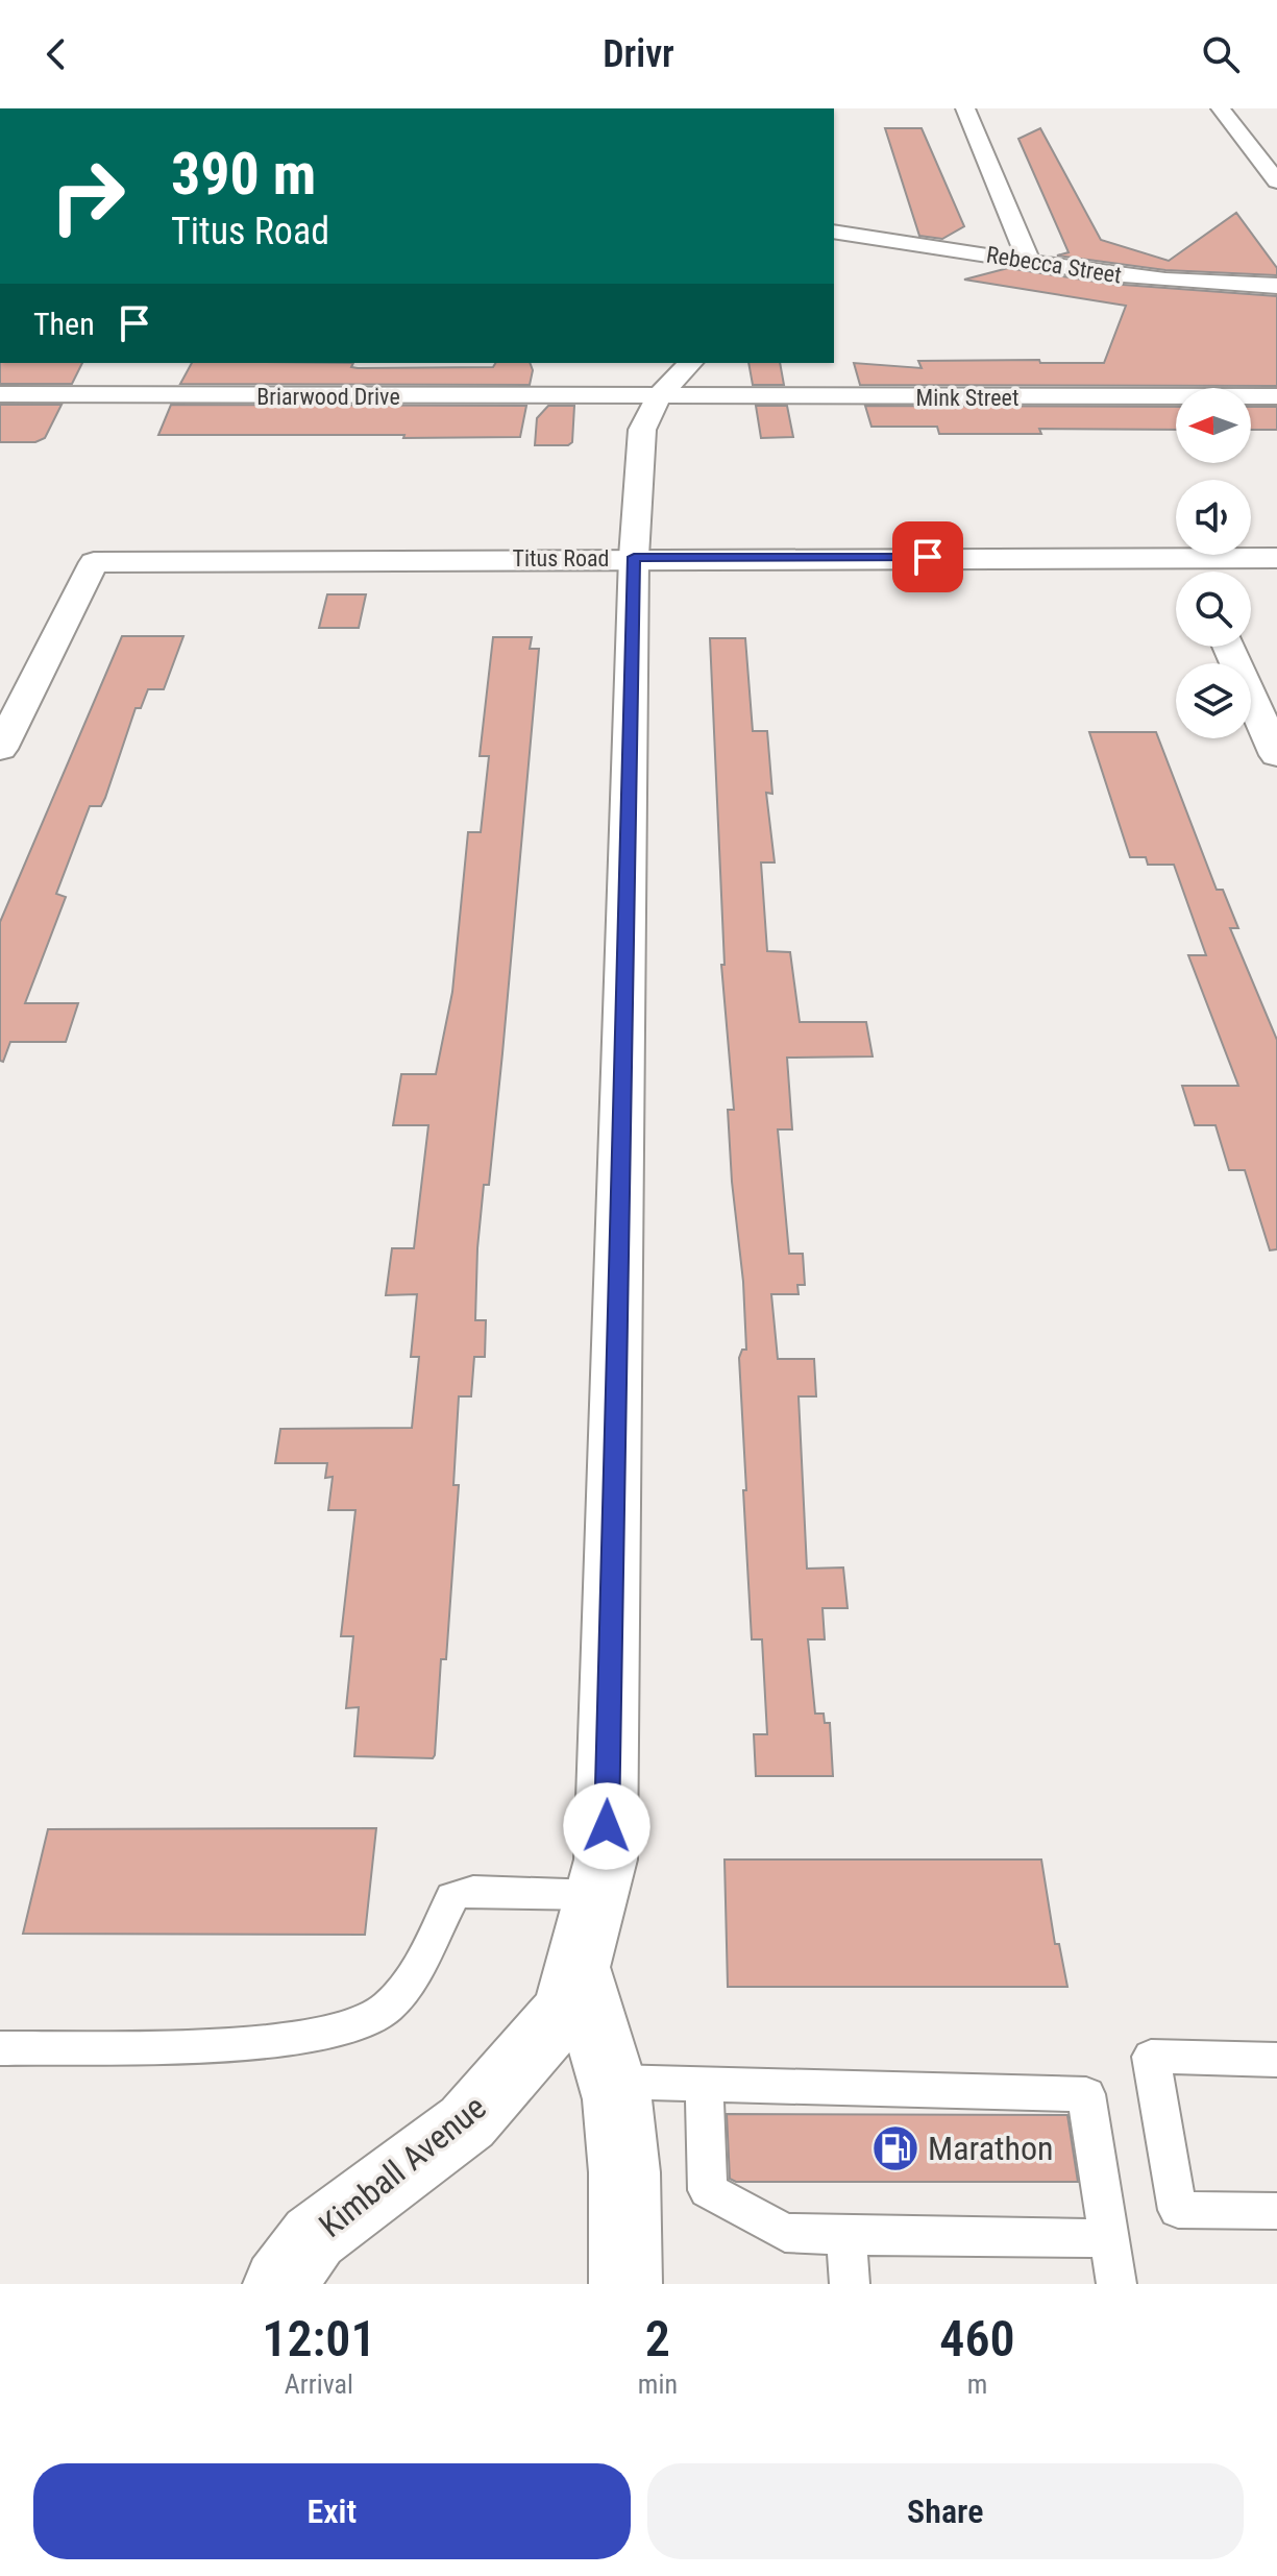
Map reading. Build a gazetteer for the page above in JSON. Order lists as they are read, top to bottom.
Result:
{
  "streets": {
    "street": [
      "Rebecca Street",
      "Briarwood Drive",
      "Mink Street",
      "Titus Road",
      "Kimball Avenue"
    ]
  },
  "crossings": [
    ["Briarwood Drive", "Mink Street"],
    ["Briarwood Drive", "Kimball Avenue"],
    ["Mink Street", "Kimball Avenue"],
    ["Titus Road", "Kimball Avenue"]
  ],
  "places": {
    "fuel station": ["Marathon"]
  },
  "north": "left",
  "page": {
    "header": "Drivr",
    "turn": ["390 m", "Titus Road"],
    "then": "Then",
    "eta": [
      "12:01",
      "Arrival",
      "2",
      "min",
      "460",
      "m"
    ],
    "buttons": ["Exit", "Share"]
  }
}
